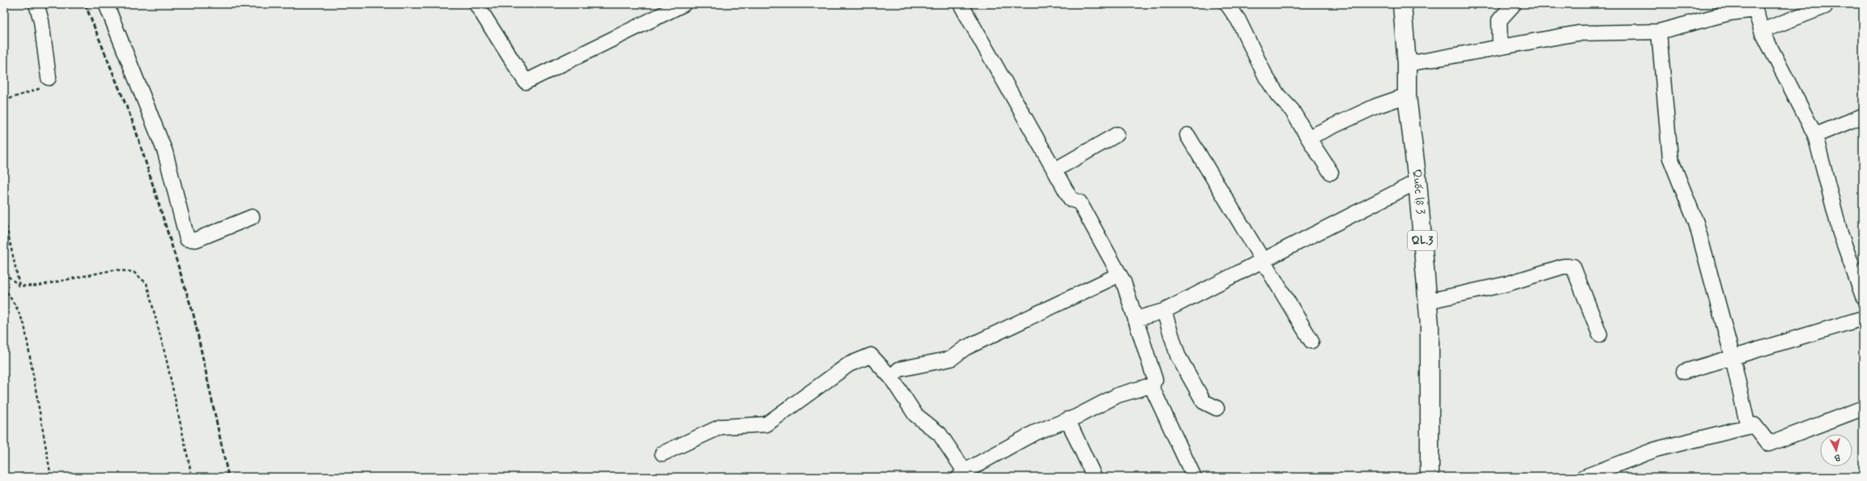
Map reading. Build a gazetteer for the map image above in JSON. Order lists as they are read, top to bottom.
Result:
{
  "streets": {
    "highway": ["Quốc lộ 3", "QL.3"]
  },
  "north": "bottom"
}
